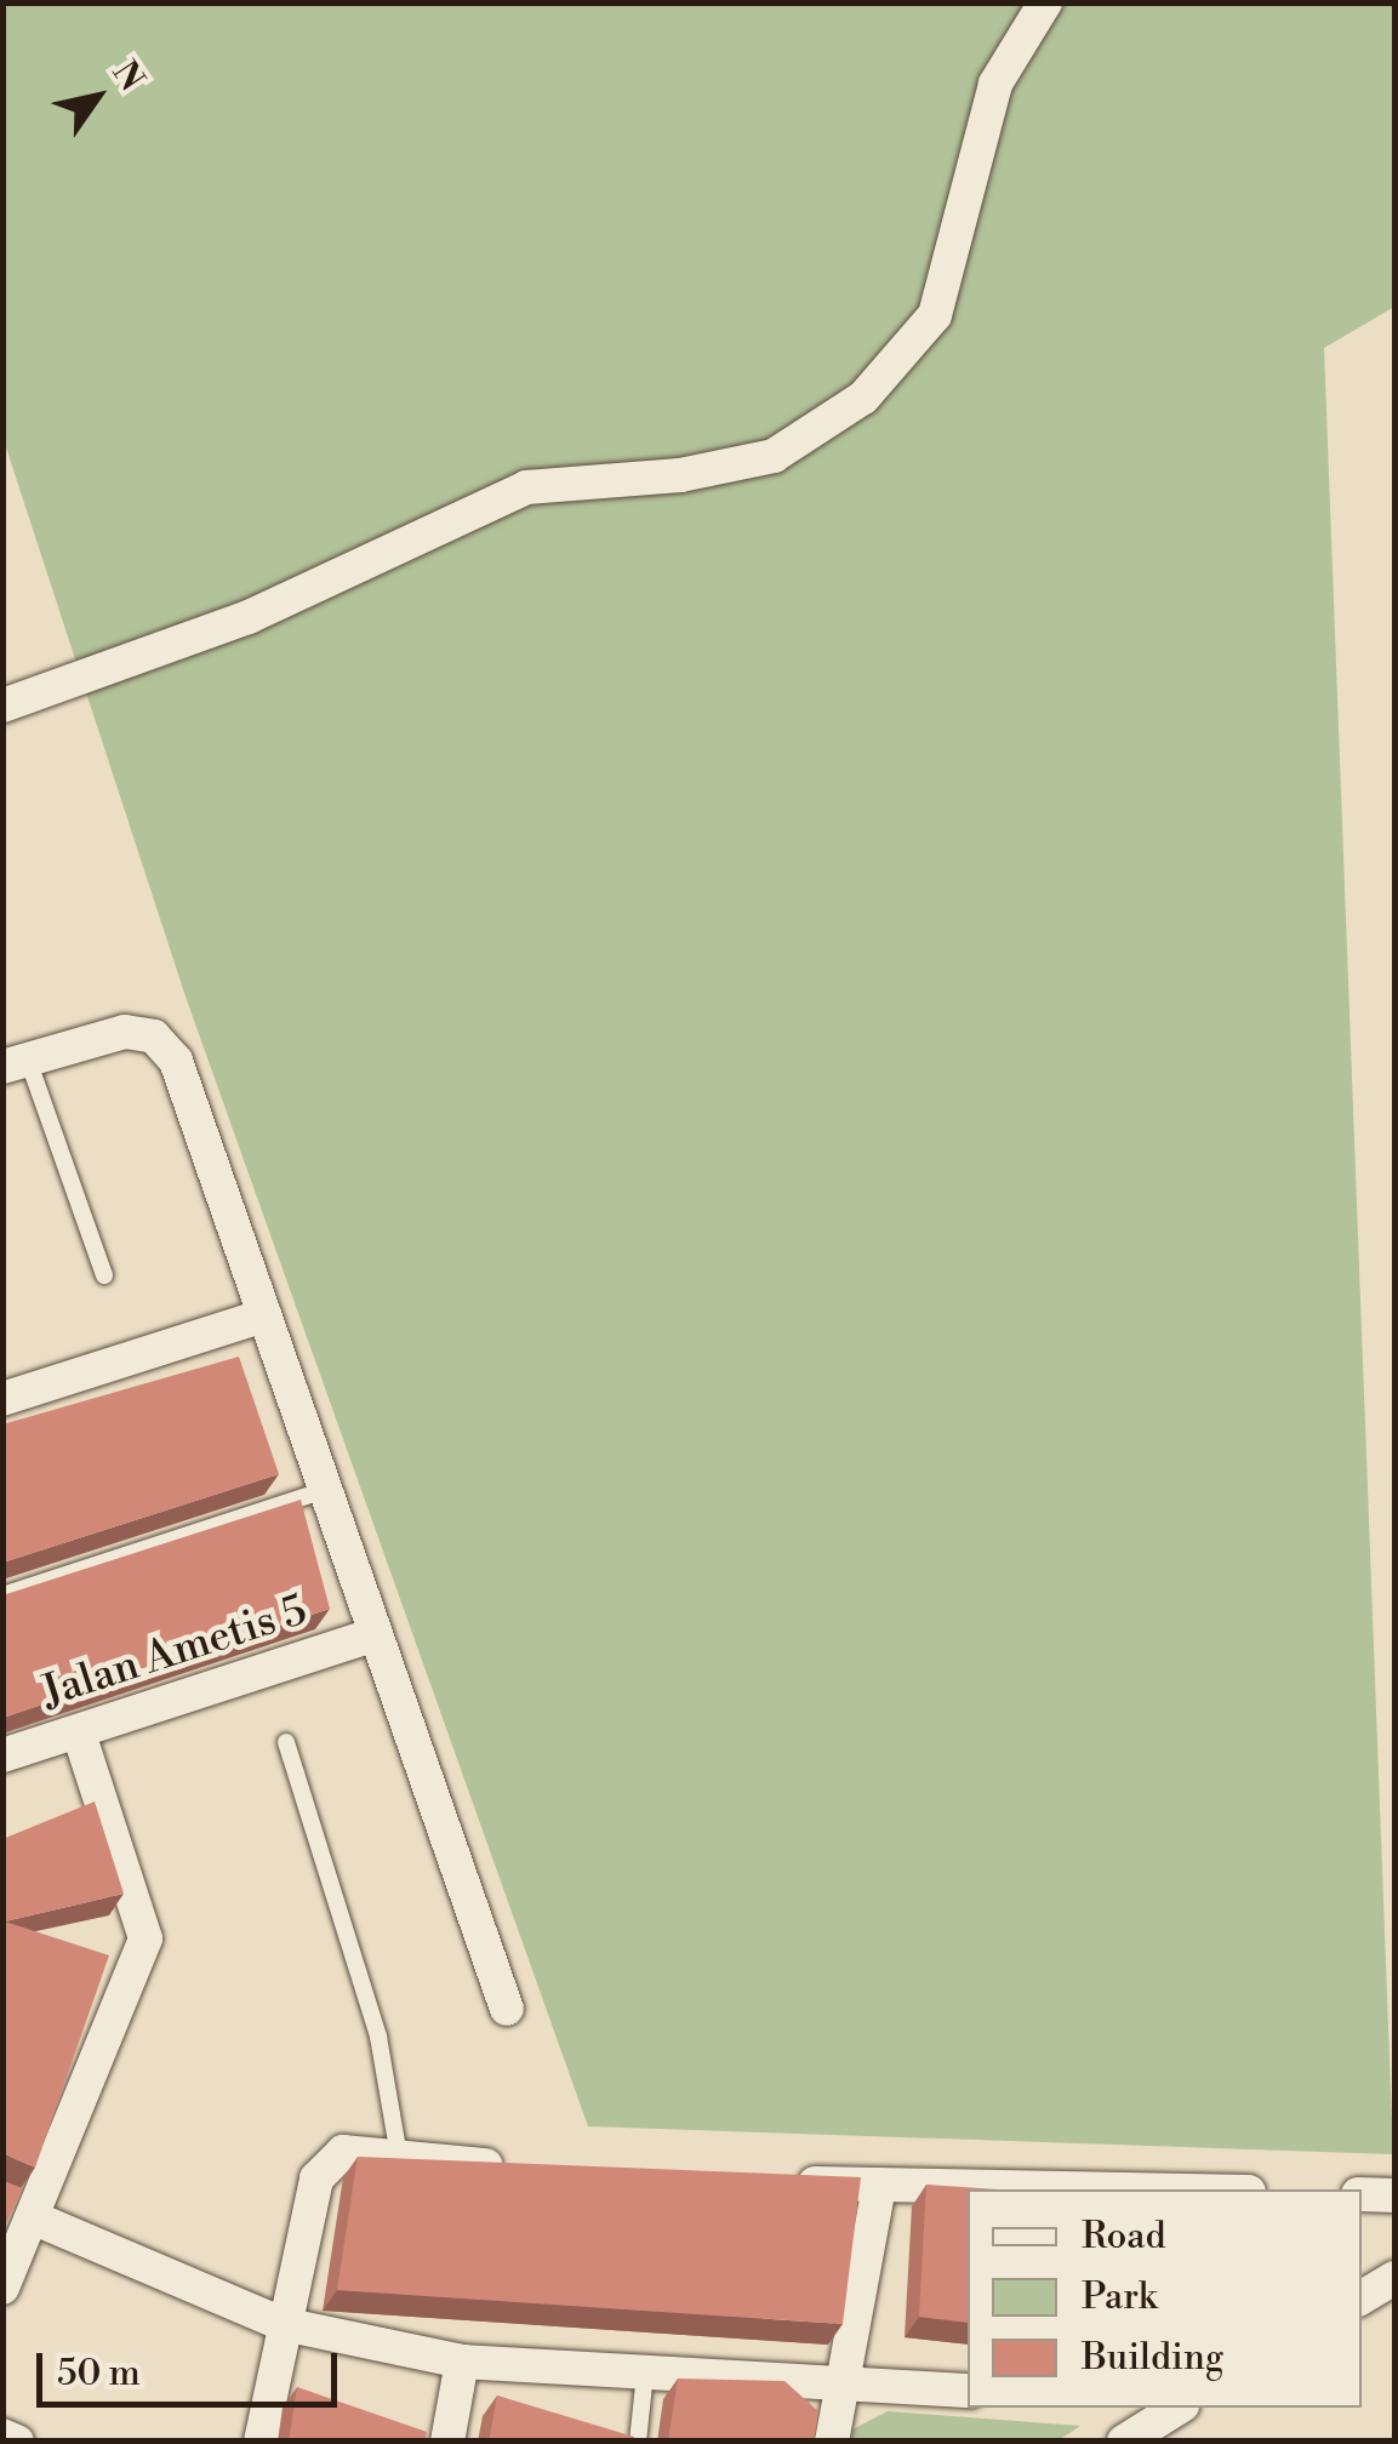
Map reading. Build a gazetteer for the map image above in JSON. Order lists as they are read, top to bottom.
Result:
{
  "streets": {
    "street": ["Jalan Ametis 5"]
  },
  "legend": ["Road", "Park", "Building"],
  "scale_bar": "50 m",
  "north": "top right"
}
